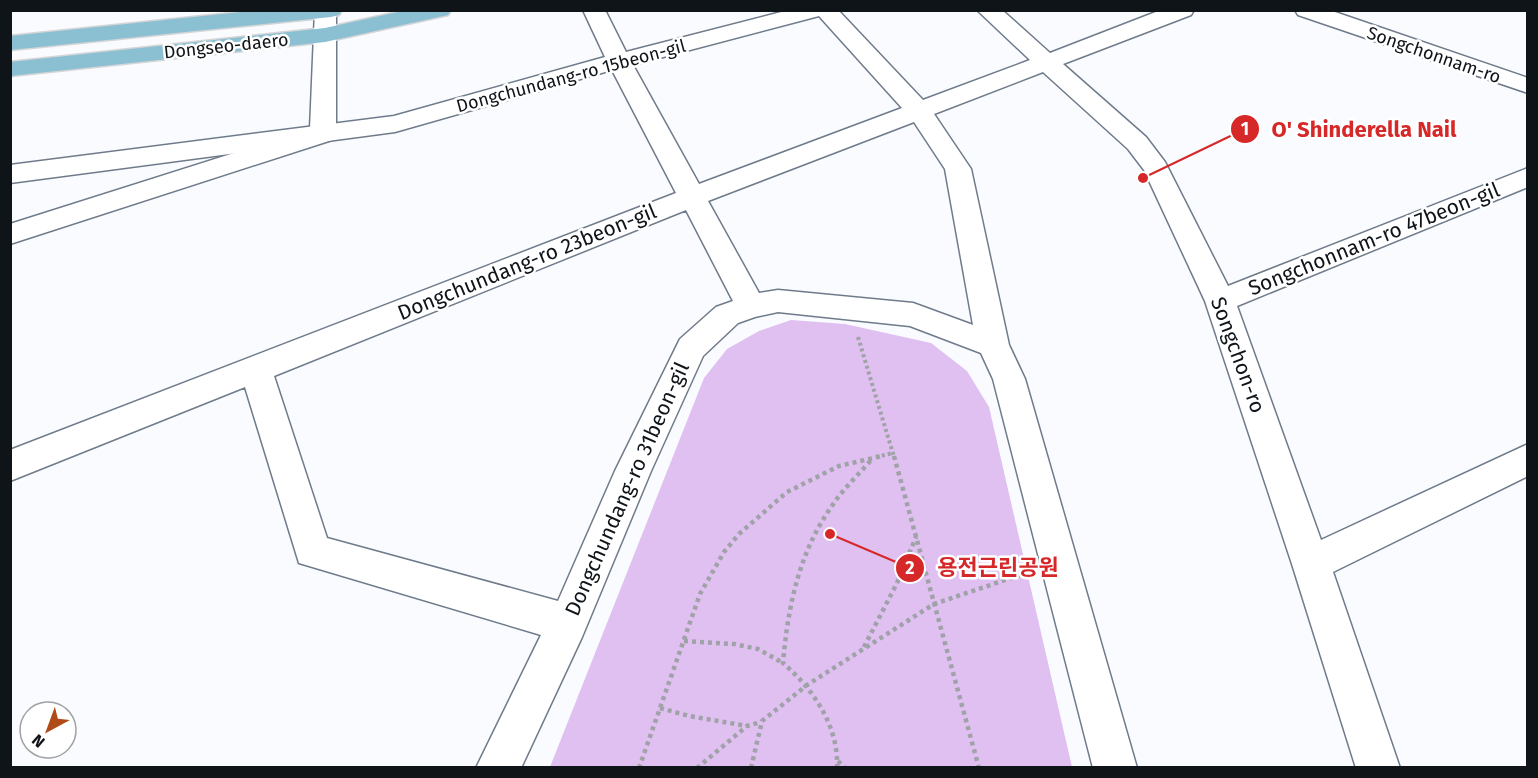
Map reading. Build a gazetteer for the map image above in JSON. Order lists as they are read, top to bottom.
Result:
{
  "streets": {
    "main road": ["Dongseo-daero"],
    "street": [
      "Songchonnam-ro",
      "Dongchundang-ro 15beon-gil",
      "Songchonnam-ro 47beon-gil",
      "Dongchundang-ro 23beon-gil",
      "Songchon-ro",
      "Dongchundang-ro 31beon-gil"
    ]
  },
  "crossings": [
    ["Songchonnam-ro 47beon-gil", "Songchon-ro"],
    ["Dongchundang-ro 23beon-gil", "Songchon-ro"]
  ],
  "places": ["O' Shinderella Nail", "용전근린공원"],
  "north": "bottom left"
}
